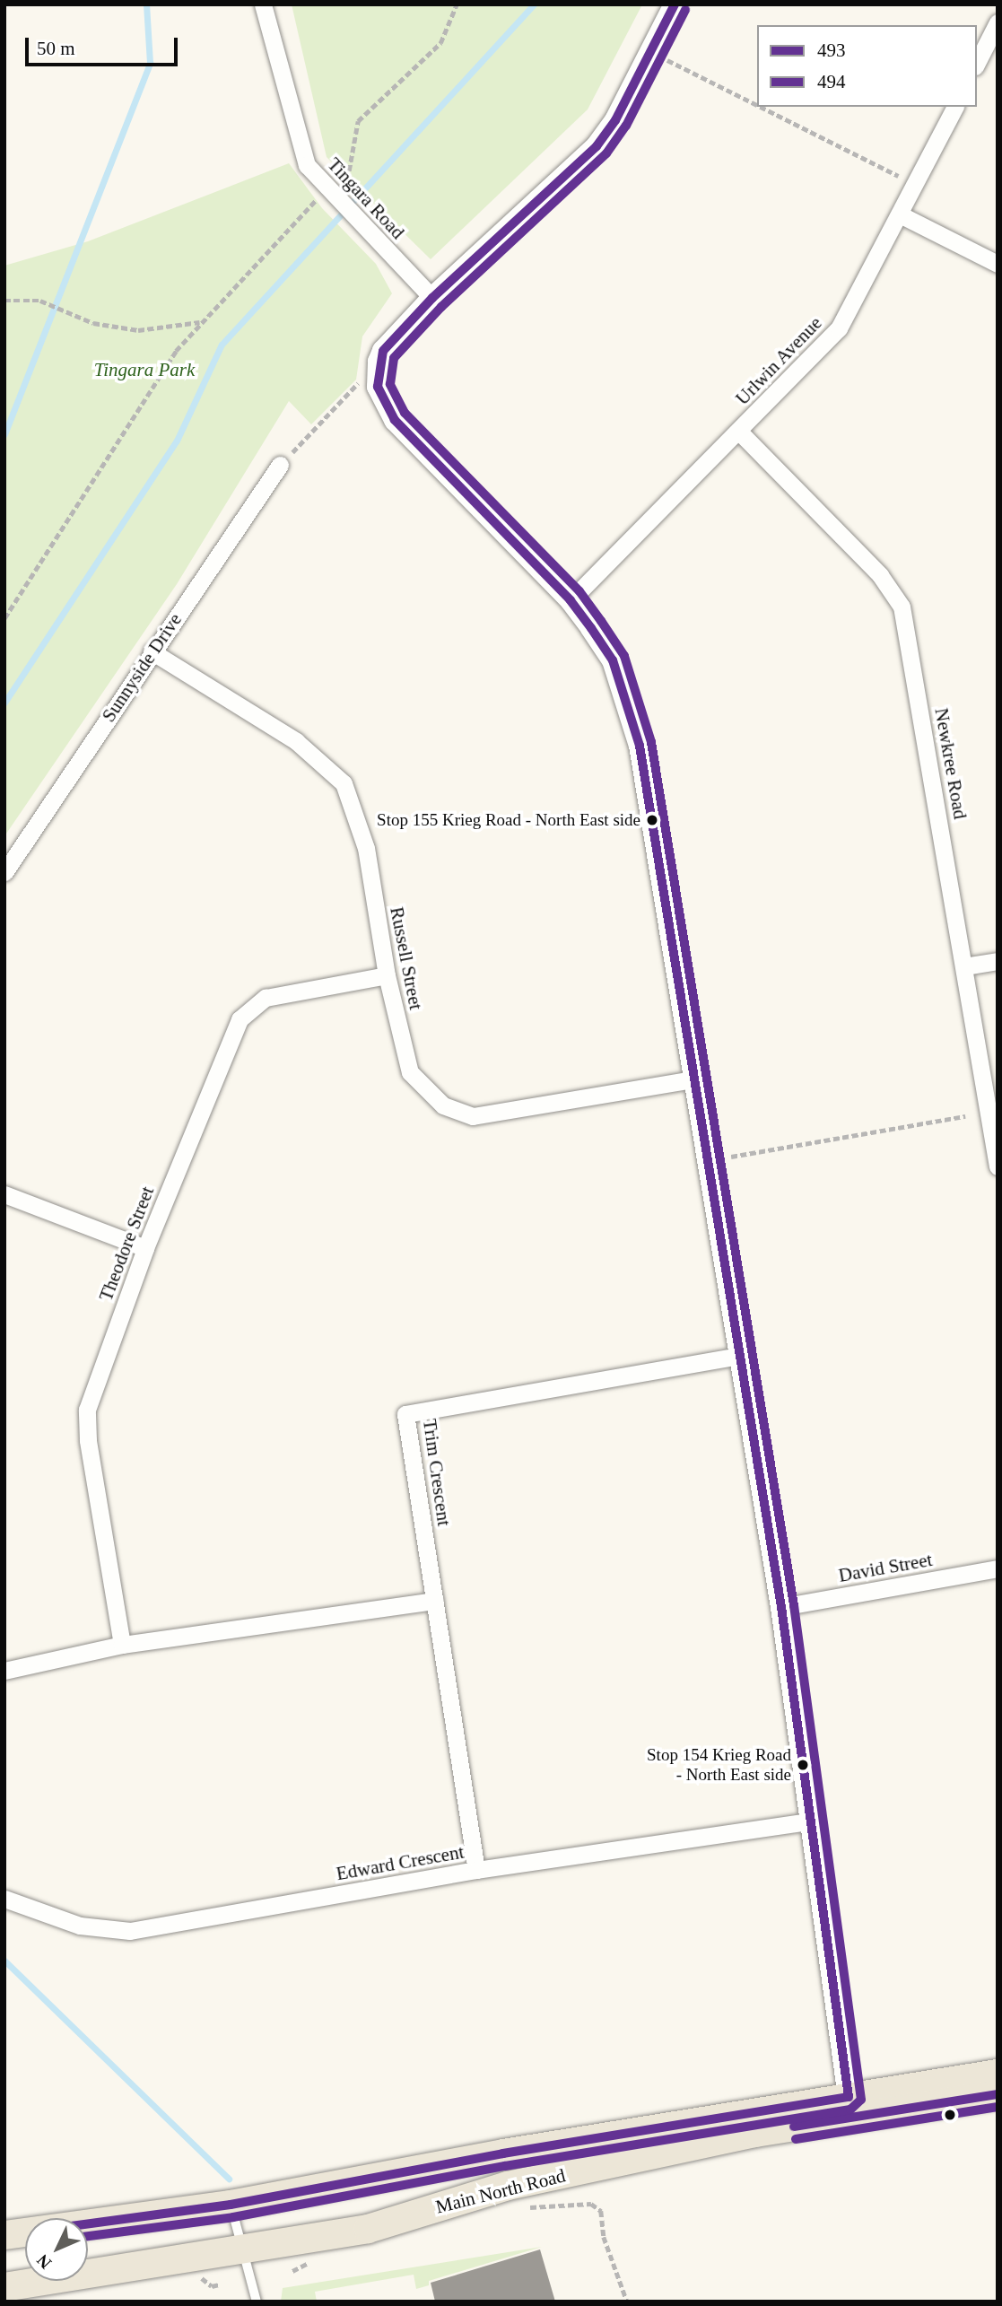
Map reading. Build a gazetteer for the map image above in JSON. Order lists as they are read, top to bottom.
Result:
{
  "streets": {
    "main road": ["Main North Road"],
    "street": [
      "Tingara Road",
      "Urlwin Avenue",
      "Sunnyside Drive",
      "Newkree Road",
      "Russell Street",
      "Theodore Street",
      "Trim Crescent",
      "David Street",
      "Edward Crescent"
    ]
  },
  "crossings": [
    ["Urlwin Avenue", "Newkree Road"],
    ["Sunnyside Drive", "Russell Street"],
    ["Russell Street", "Theodore Street"],
    ["Trim Crescent", "Edward Crescent"]
  ],
  "parks": ["Tingara Park"],
  "places": ["Stop 155 Krieg Road - North East side", "Stop 154 Krieg Road - North East side"],
  "lines": ["transit line 493", "transit line 494"],
  "legend": ["493", "494"],
  "scale_bar": "50 m",
  "north": "bottom left"
}
